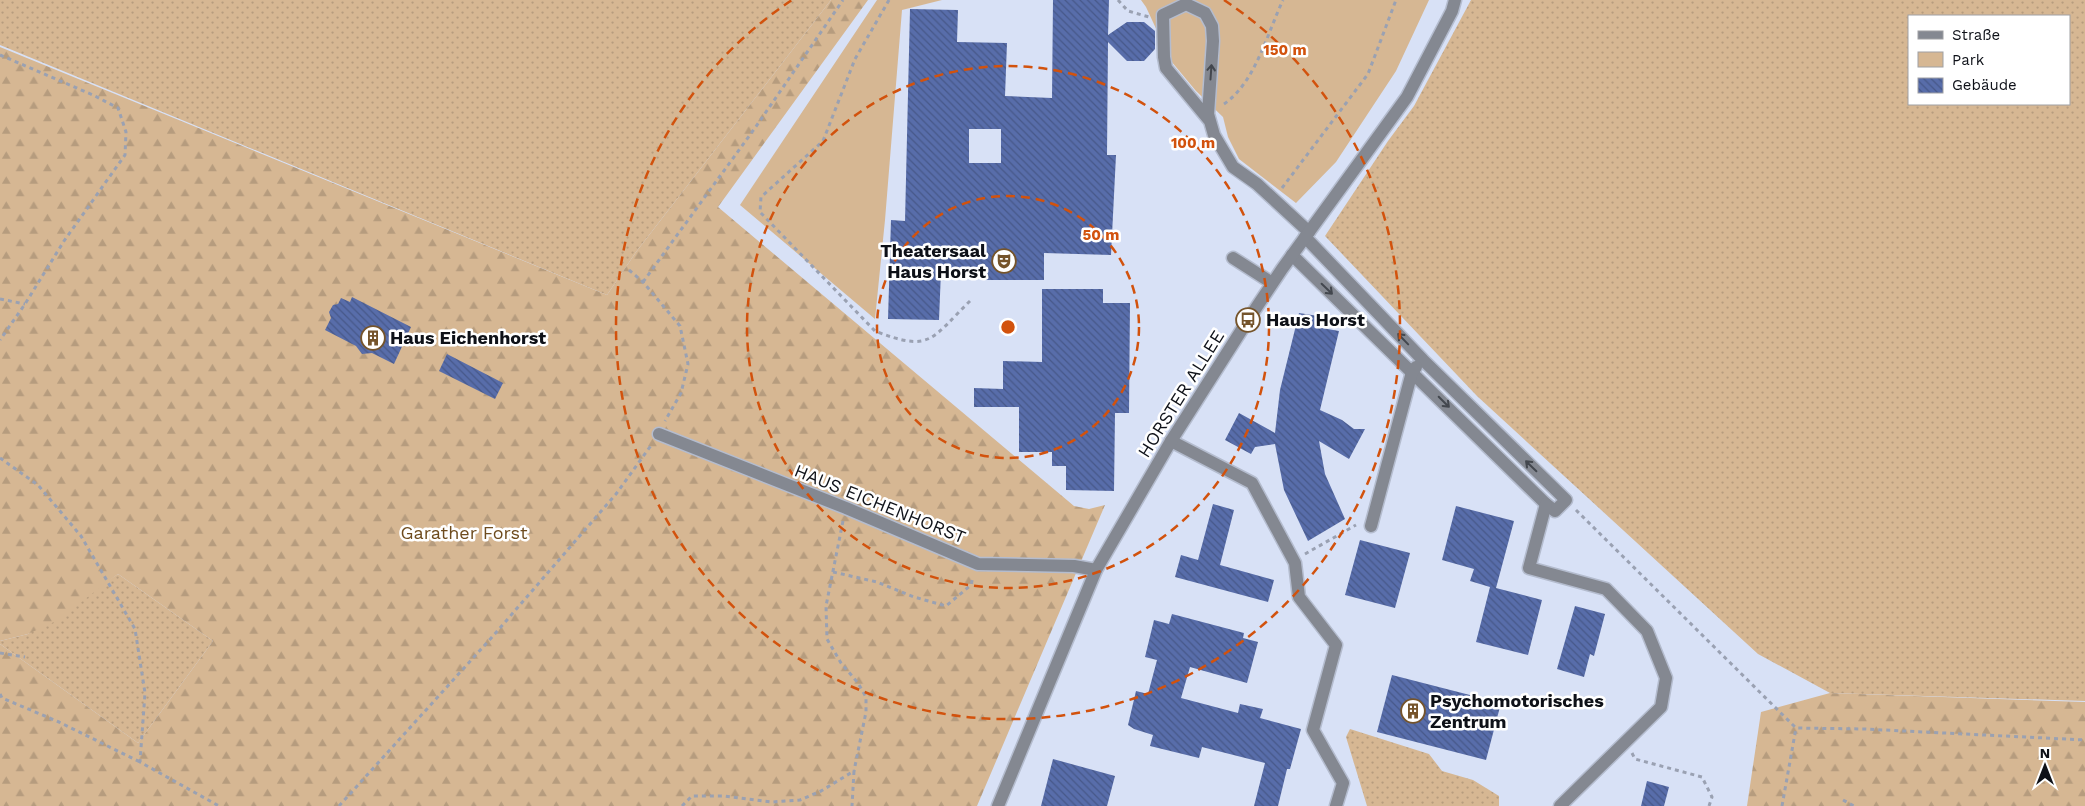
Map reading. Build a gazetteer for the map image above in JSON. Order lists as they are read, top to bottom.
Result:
{
  "streets": {
    "street": ["HORSTER ALLEE", "HAUS EICHENHORST"]
  },
  "crossings": [
    ["HORSTER ALLEE", "HAUS EICHENHORST"]
  ],
  "parks": ["Garather Forst"],
  "places": {
    "theatre": ["Theatersaal Haus Horst"],
    "bus stop": ["Haus Horst"],
    "building": ["Haus Eichenhorst", "Psychomotorisches Zentrum"]
  },
  "legend": ["Straße", "Park", "Gebäude"],
  "north": "top",
  "rings": ["150 m", "100 m", "50 m"]
}
